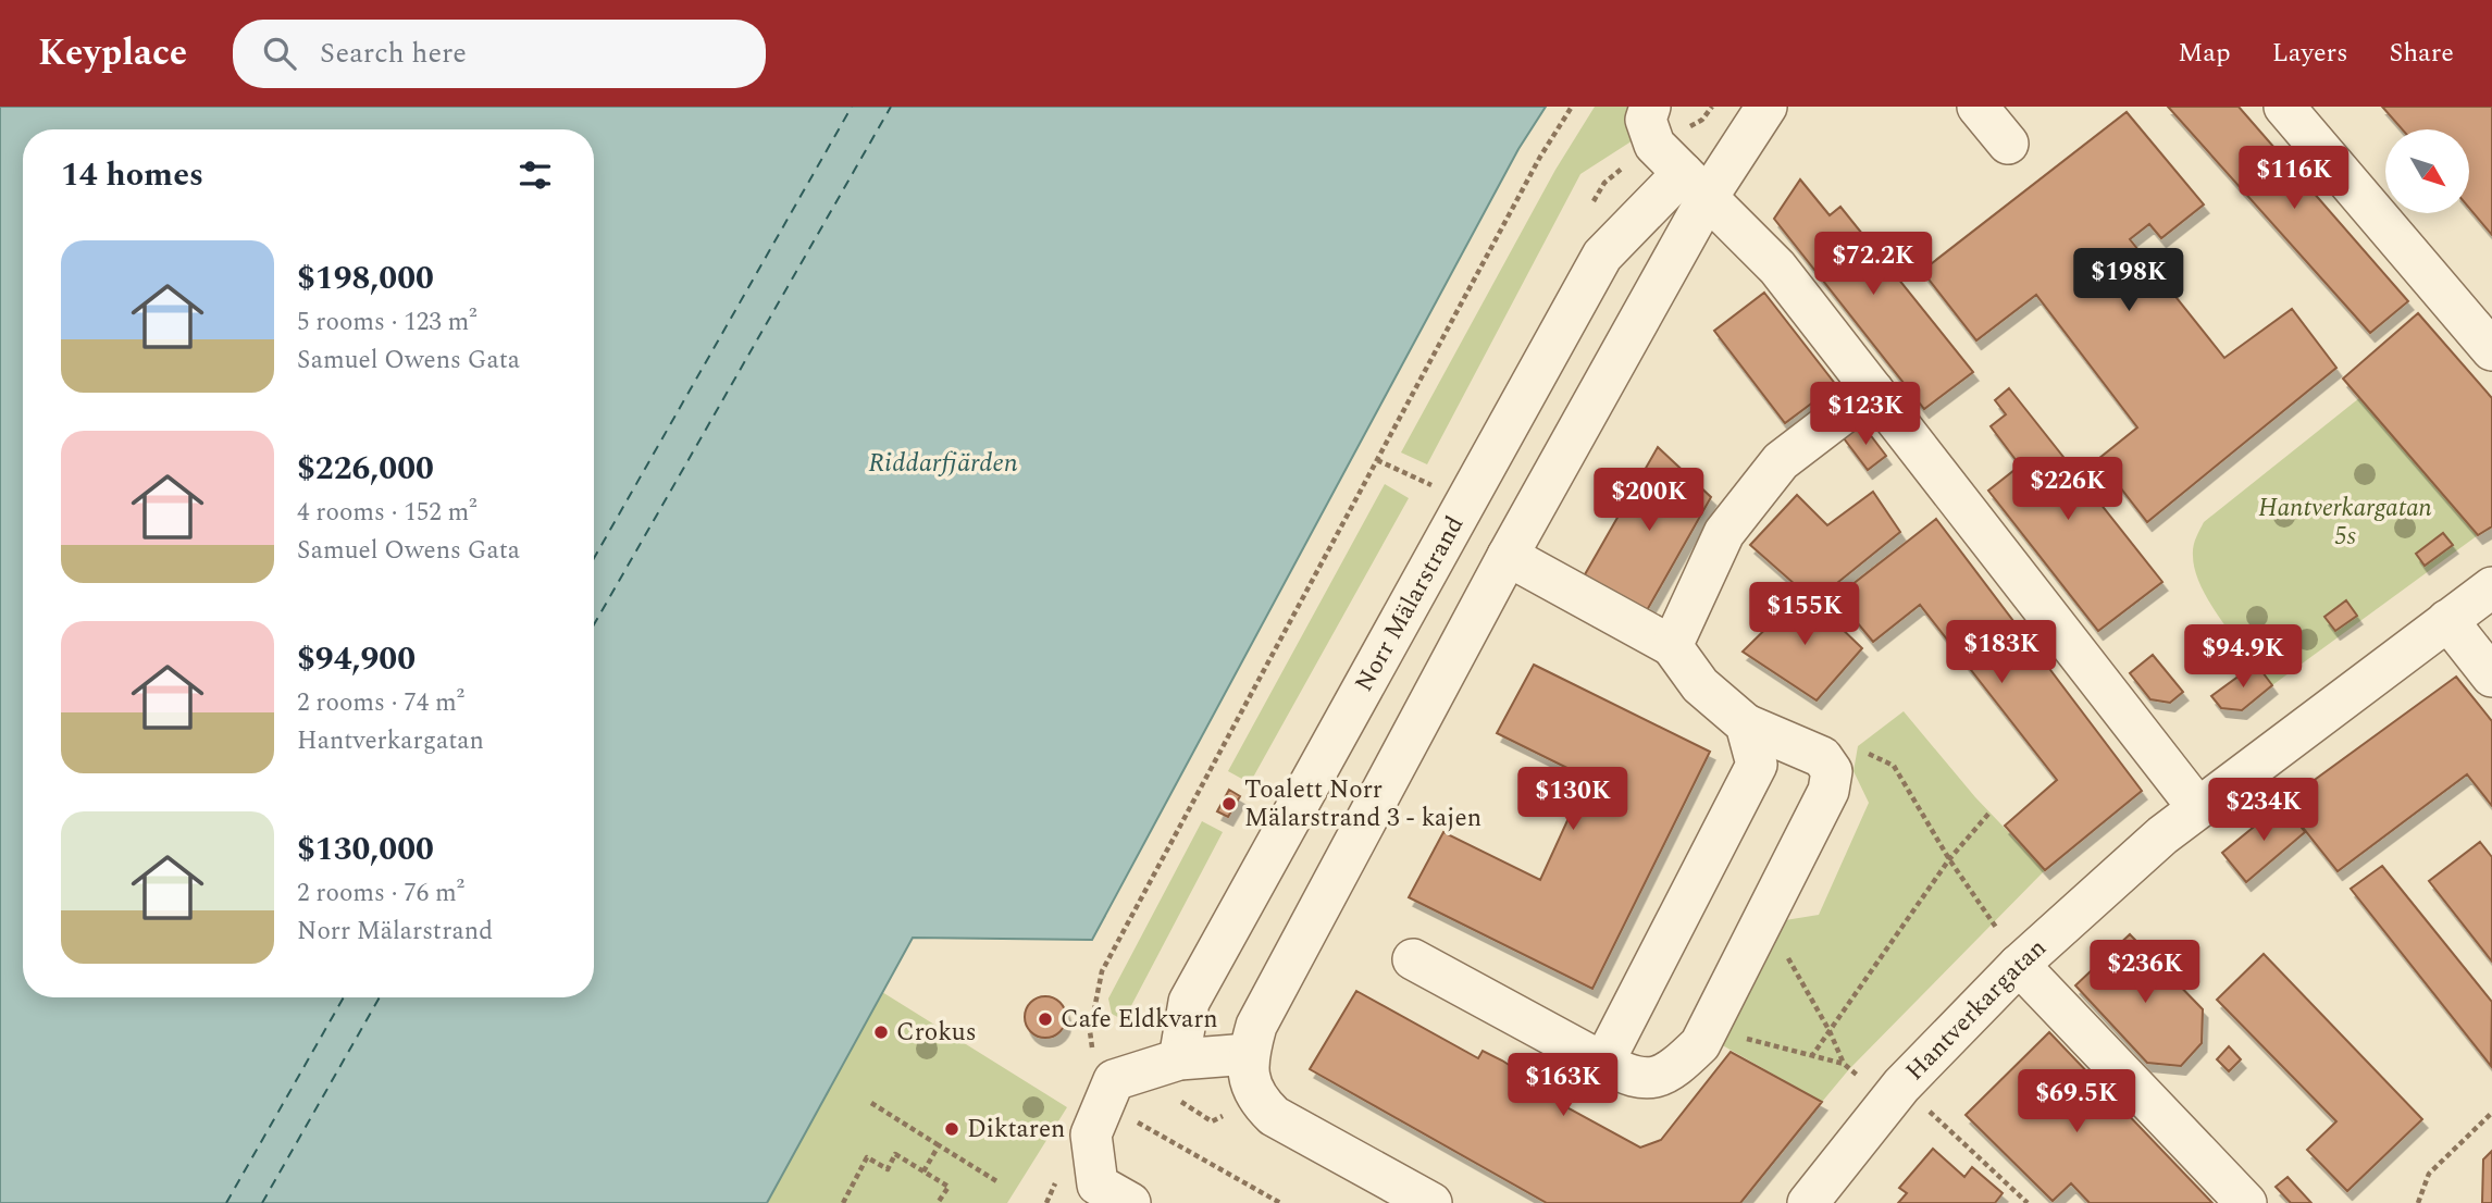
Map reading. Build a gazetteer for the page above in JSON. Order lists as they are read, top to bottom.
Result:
{
  "streets": {
    "street": ["Norr Mälarstrand", "Hantverkargatan"]
  },
  "water": ["Riddarfjärden"],
  "parks": ["Hantverkargatan 5s"],
  "places": [
    "Toalett Norr Mälarstrand 3 - kajen",
    "Cafe Eldkvarn",
    "Crokus",
    "Diktaren"
  ],
  "north": "bottom right",
  "page": {
    "header": "Keyplace",
    "search": "Search here",
    "nav": ["Map", "Layers", "Share"],
    "heading": "14 homes",
    "price": [
      "$116K",
      "$72.2K",
      "$198K",
      "$123K",
      "$226K",
      "$200K",
      "$155K",
      "$183K",
      "$94.9K",
      "$130K",
      "$234K",
      "$236K",
      "$163K",
      "$69.5K"
    ],
    "list": [
      {
        "name": "$198,000",
        "note": "5 rooms · 123 m² · Samuel Owens Gata"
      },
      {
        "name": "$226,000",
        "note": "4 rooms · 152 m² · Samuel Owens Gata"
      },
      {
        "name": "$94,900",
        "note": "2 rooms · 74 m² · Hantverkargatan"
      },
      {
        "name": "$130,000",
        "note": "2 rooms · 76 m² · Norr Mälarstrand"
      }
    ]
  }
}
